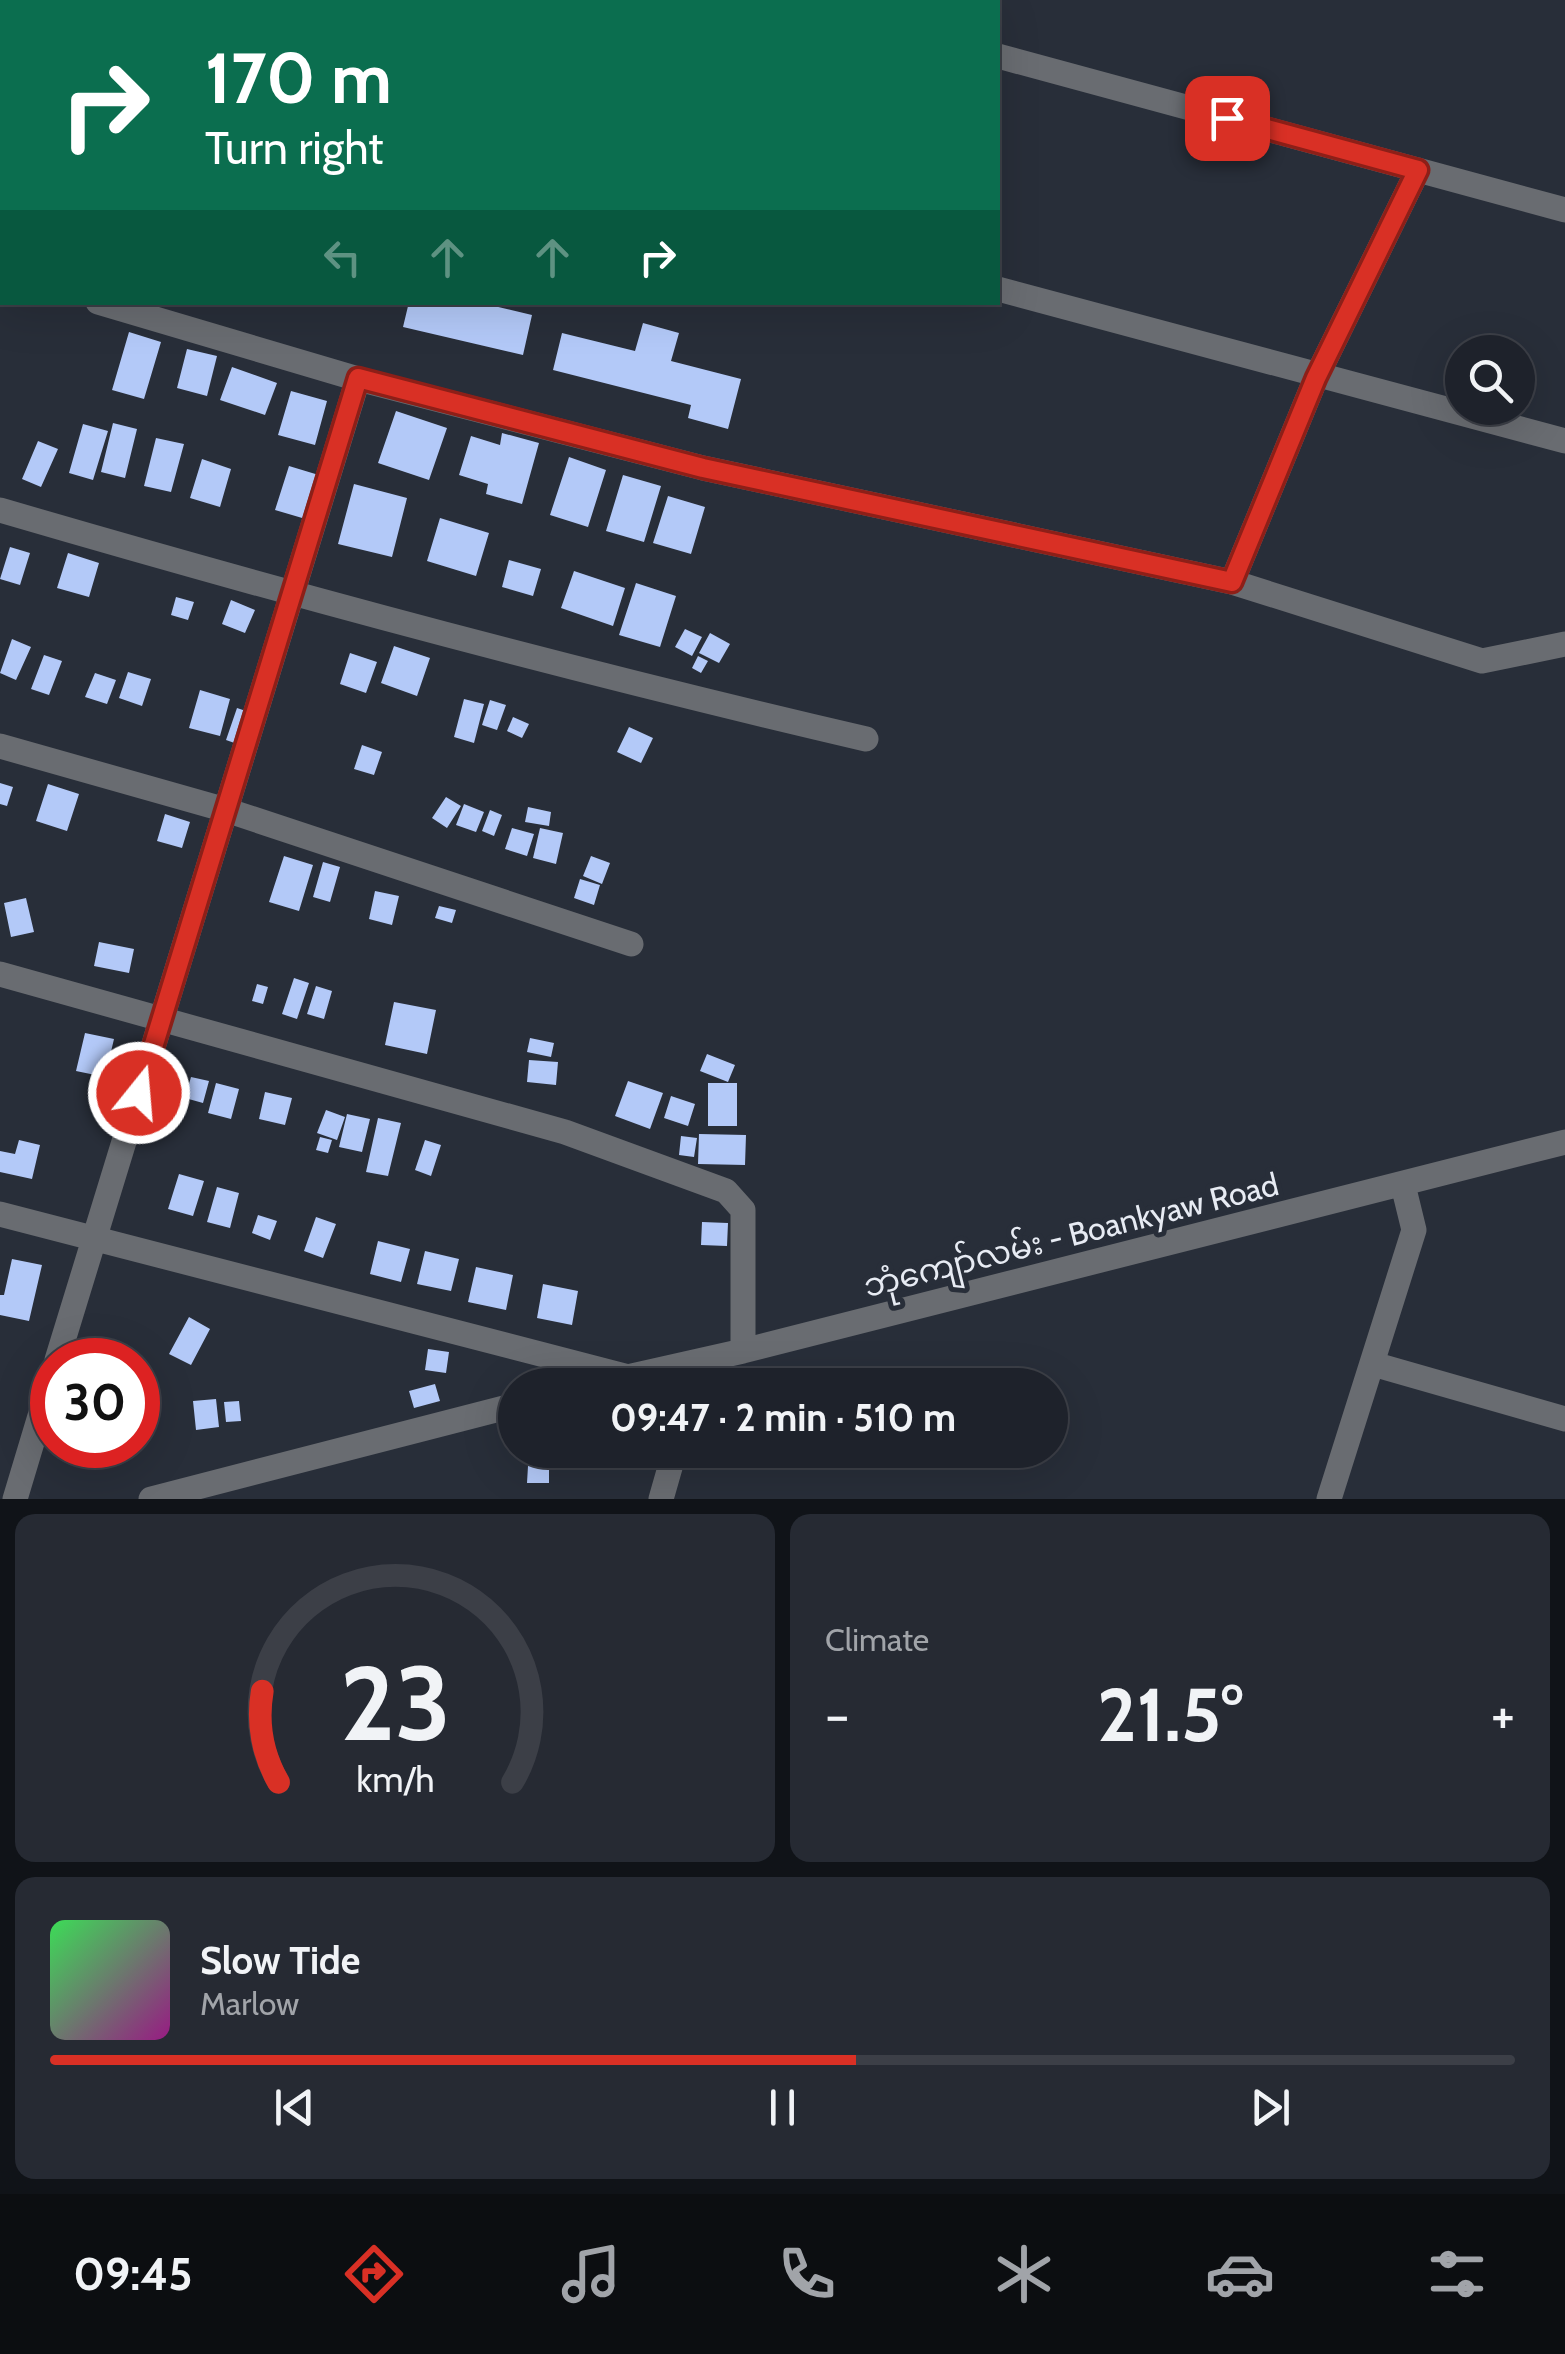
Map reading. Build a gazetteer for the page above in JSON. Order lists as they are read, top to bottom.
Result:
{
  "streets": {
    "street": ["ဘုံကျော်လမ်း - Boankyaw Road"]
  },
  "page": {
    "turn": ["170 m", "Turn right"],
    "limit": "30",
    "trip": "09:47 · 2 min · 510 m",
    "tile": "Climate",
    "heat": ["−", "21.5°", "+"],
    "song": ["Slow Tide", "Marlow"],
    "tabs": "09:45",
    "gauge": ["23", "km/h"]
  }
}
